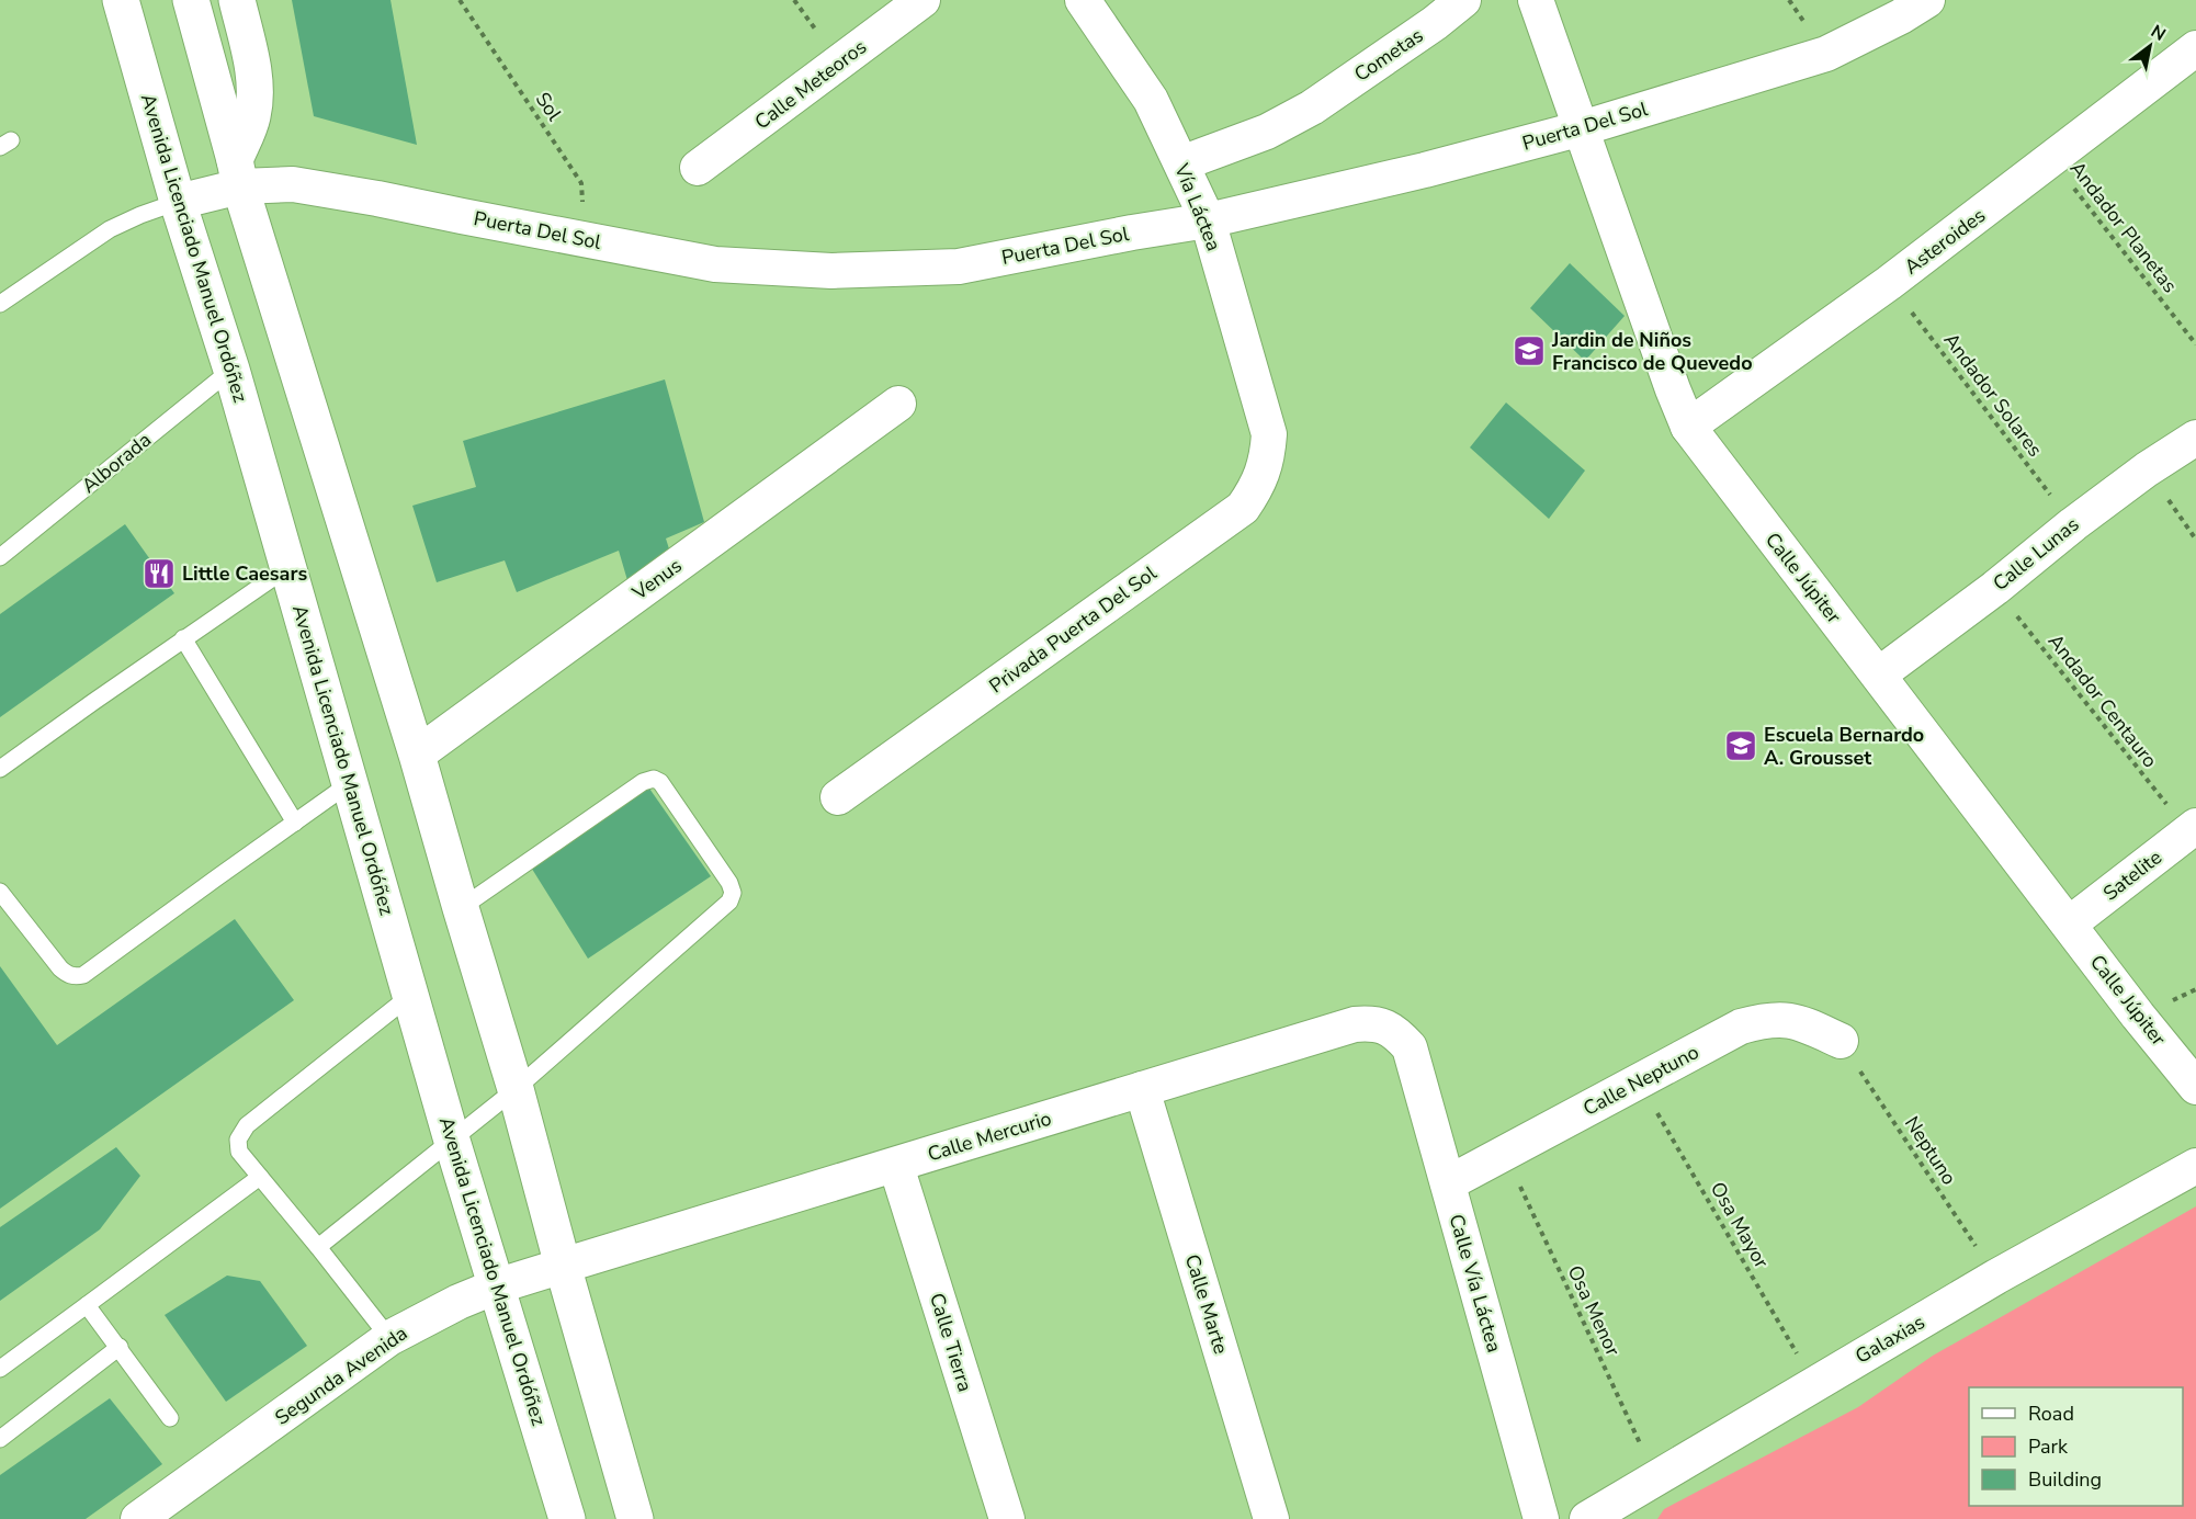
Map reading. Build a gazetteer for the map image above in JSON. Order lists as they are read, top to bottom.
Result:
{
  "streets": {
    "main road": ["Avenida Licenciado Manuel Ordóñez"],
    "street": [
      "Cometas",
      "Calle Meteoros",
      "Puerta Del Sol",
      "Vía Láctea",
      "Asteroides",
      "Calle Lunas",
      "Calle Júpiter",
      "Venus",
      "Privada Puerta Del Sol",
      "Satelite",
      "Calle Neptuno",
      "Calle Mercurio",
      "Calle Vía Láctea",
      "Calle Marte",
      "Galaxias",
      "Calle Tierra",
      "Segunda Avenida"
    ],
    "lane": ["Alborada"],
    "path": [
      "Sol",
      "Andador Planetas",
      "Andador Solares",
      "Andador Centauro",
      "Neptuno",
      "Osa Mayor",
      "Osa Menor"
    ]
  },
  "crossings": [
    ["Cometas", "Vía Láctea"],
    ["Sol", "Puerta Del Sol"],
    ["Puerta Del Sol", "Vía Láctea"],
    ["Puerta Del Sol", "Avenida Licenciado Manuel Ordóñez"],
    ["Puerta Del Sol", "Calle Júpiter"],
    ["Vía Láctea", "Privada Puerta Del Sol"],
    ["Andador Planetas", "Asteroides"],
    ["Asteroides", "Andador Solares"],
    ["Asteroides", "Calle Júpiter"],
    ["Avenida Licenciado Manuel Ordóñez", "Alborada"],
    ["Avenida Licenciado Manuel Ordóñez", "Segunda Avenida"],
    ["Andador Solares", "Calle Lunas"],
    ["Calle Lunas", "Calle Júpiter"],
    ["Calle Lunas", "Andador Centauro"],
    ["Calle Júpiter", "Satelite"],
    ["Andador Centauro", "Satelite"],
    ["Calle Neptuno", "Neptuno"],
    ["Calle Neptuno", "Osa Mayor"],
    ["Calle Neptuno", "Calle Vía Láctea"],
    ["Calle Neptuno", "Osa Menor"],
    ["Calle Mercurio", "Calle Vía Láctea"],
    ["Calle Mercurio", "Calle Marte"],
    ["Calle Mercurio", "Calle Tierra"],
    ["Calle Mercurio", "Segunda Avenida"],
    ["Neptuno", "Galaxias"],
    ["Osa Mayor", "Galaxias"],
    ["Osa Menor", "Galaxias"]
  ],
  "places": {
    "school or university": ["Jardin de Niños Francisco de Quevedo", "Escuela Bernardo A. Grousset"],
    "restaurant": ["Little Caesars"]
  },
  "legend": ["Road", "Park", "Building"],
  "north": "top right"
}
